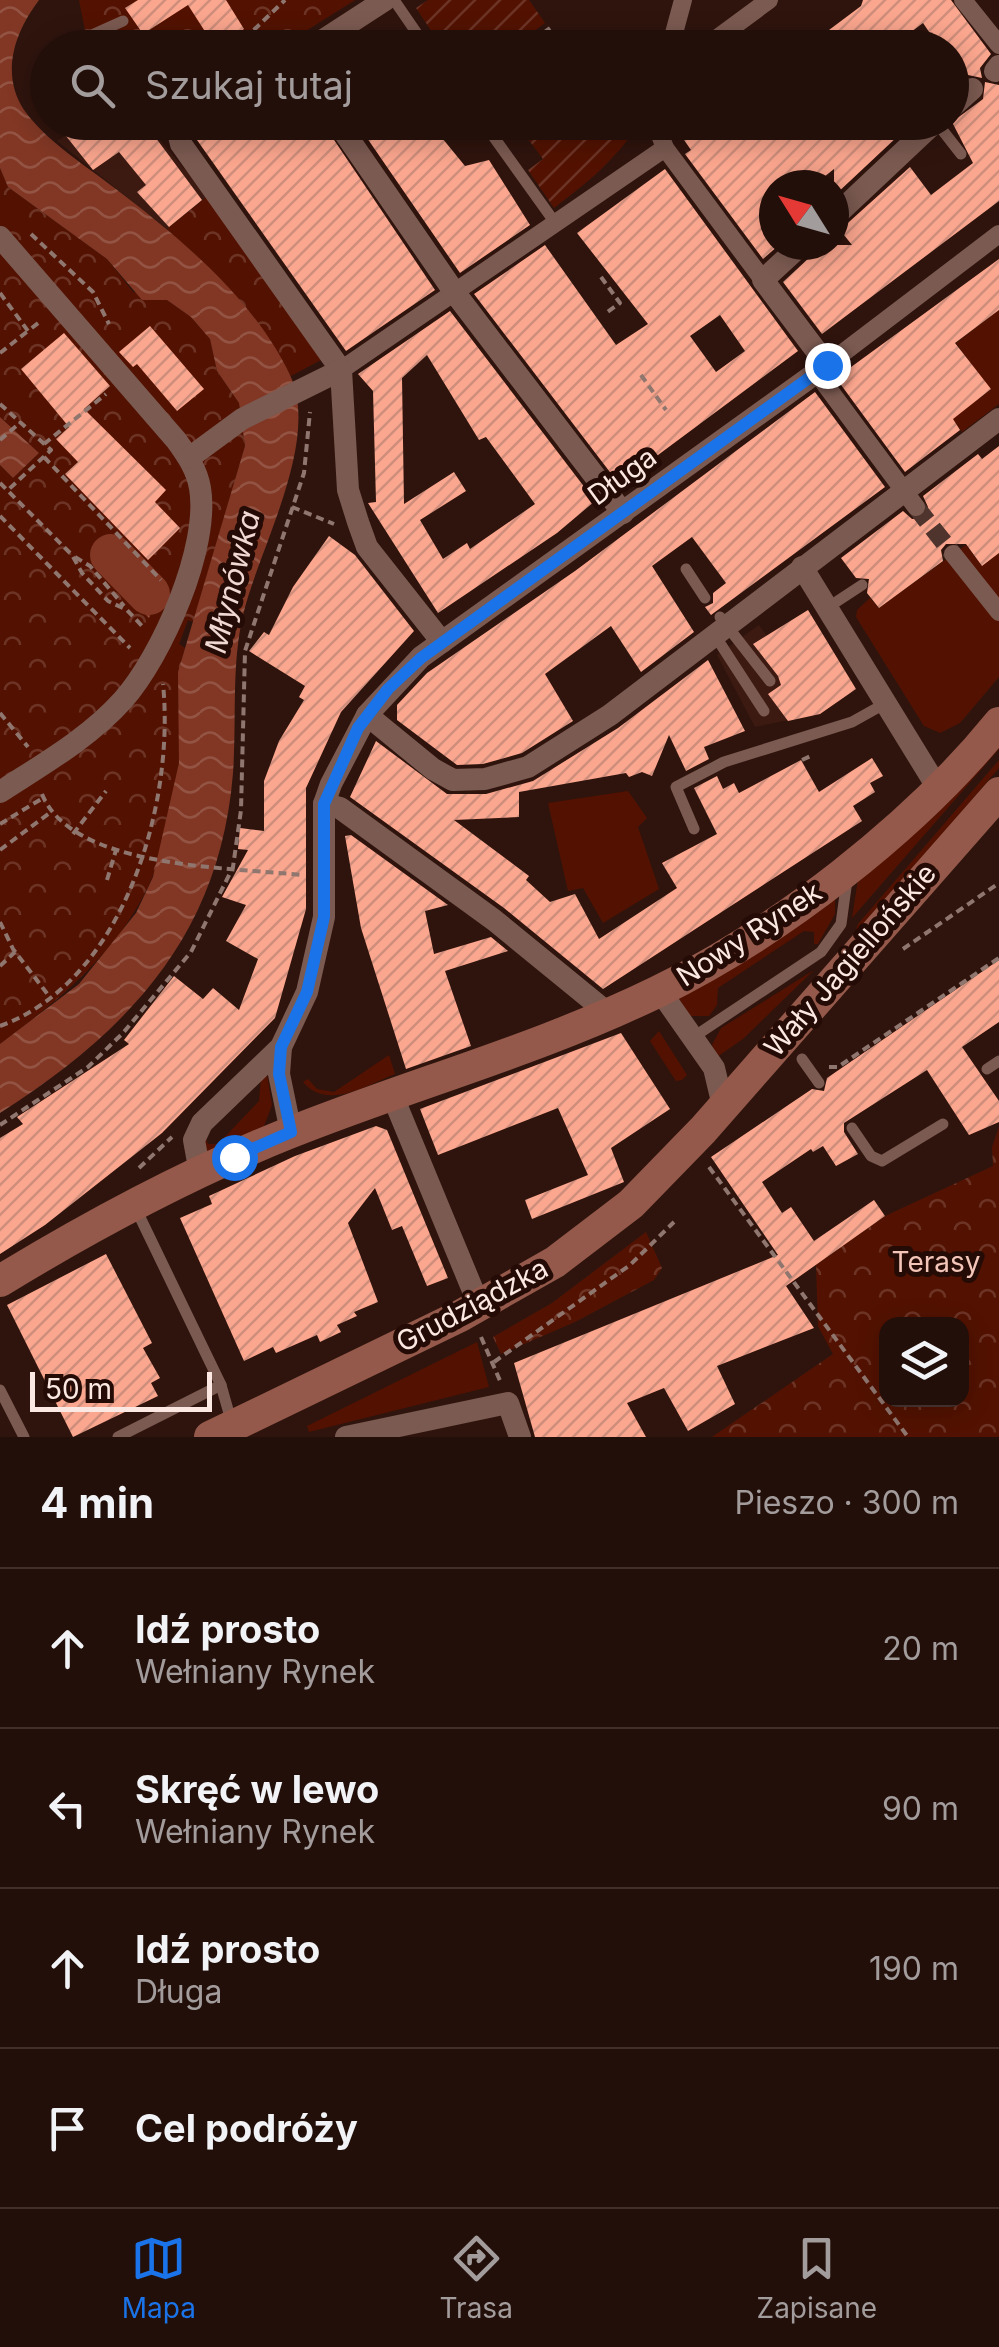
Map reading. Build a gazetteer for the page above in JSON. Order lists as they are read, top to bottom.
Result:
{
  "streets": {
    "main road": ["Nowy Rynek", "Wały Jagiellońskie", "Grudziądzka"],
    "street": ["Długa"]
  },
  "crossings": [
    ["Nowy Rynek", "Wały Jagiellońskie"],
    ["Nowy Rynek", "Grudziądzka"],
    ["Wały Jagiellońskie", "Grudziądzka"]
  ],
  "water": ["Młynówka"],
  "parks": ["Terasy"],
  "scale_bar": "50 m",
  "north": "top left",
  "page": {
    "search": "Szukaj tutaj",
    "scale": "50 m",
    "heading": ["4 min", "Pieszo · 300 m"],
    "list": [
      ["Idź prosto", "Wełniany Rynek", "20 m"],
      ["Skręć w lewo", "Wełniany Rynek", "90 m"],
      ["Idź prosto", "Długa", "190 m"],
      "Cel podróży"
    ],
    "nav": ["Mapa", "Trasa", "Zapisane"]
  }
}
